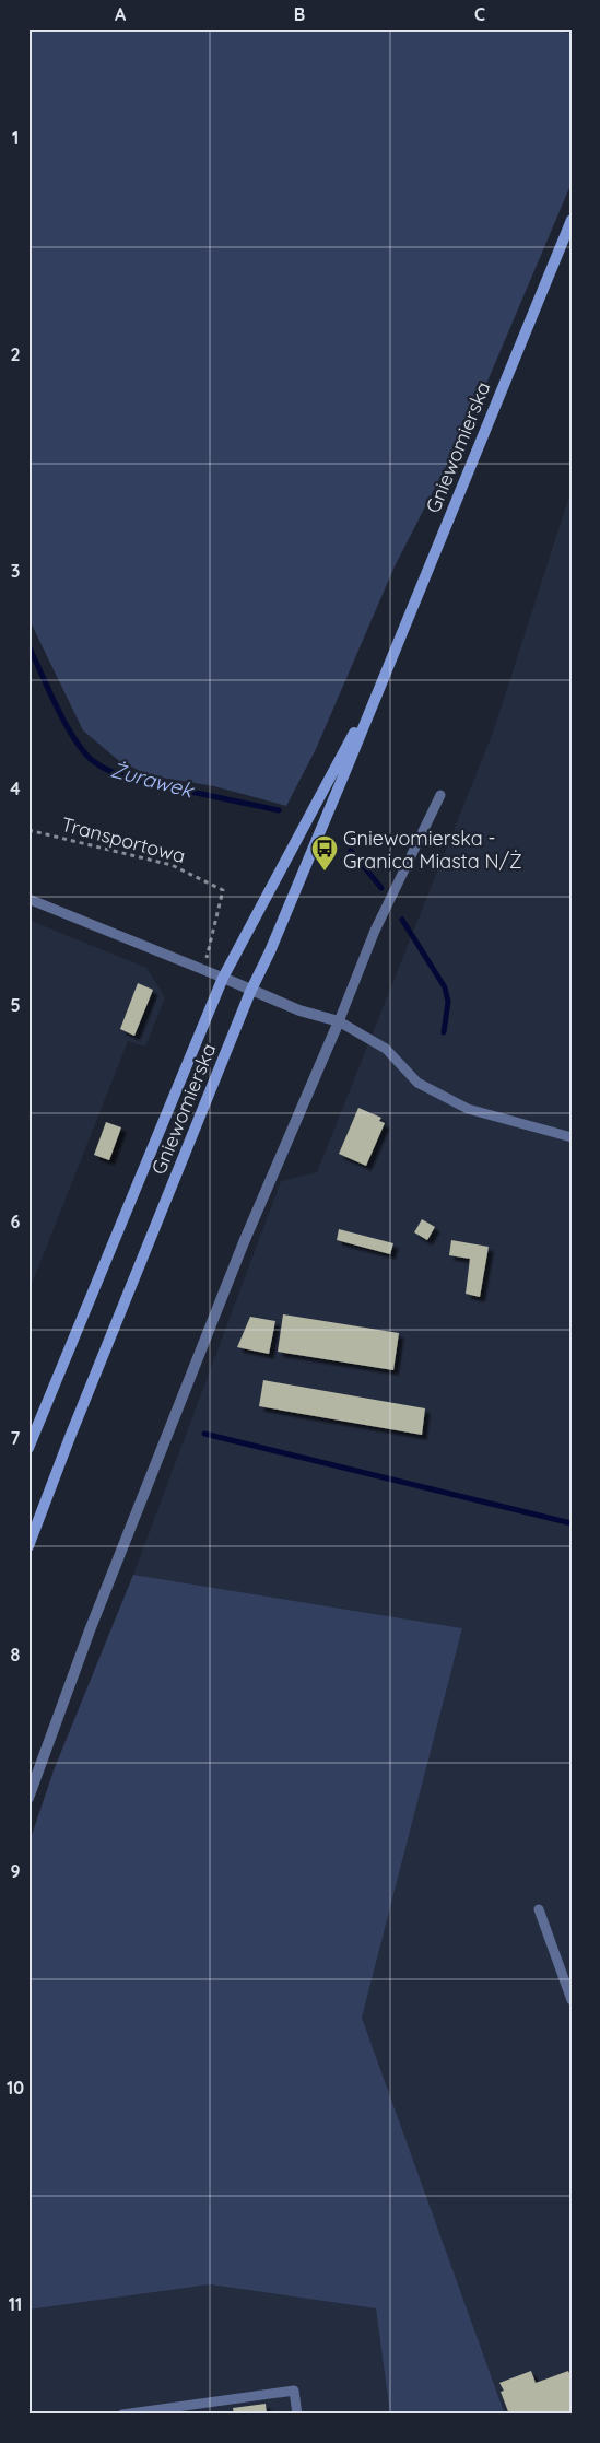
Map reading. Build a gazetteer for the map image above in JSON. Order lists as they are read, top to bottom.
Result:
{
  "streets": {
    "street": ["Gniewomierska"],
    "path": ["Transportowa"]
  },
  "water": ["Żurawek"],
  "places": {
    "bus stop": ["Gniewomierska - Granica Miasta N/Ż"]
  },
  "grid": {
    "columns": ["A", "B", "C"],
    "rows": [
      "1",
      "2",
      "3",
      "4",
      "5",
      "6",
      "7",
      "8",
      "9",
      "10",
      "11"
    ]
  }
}
